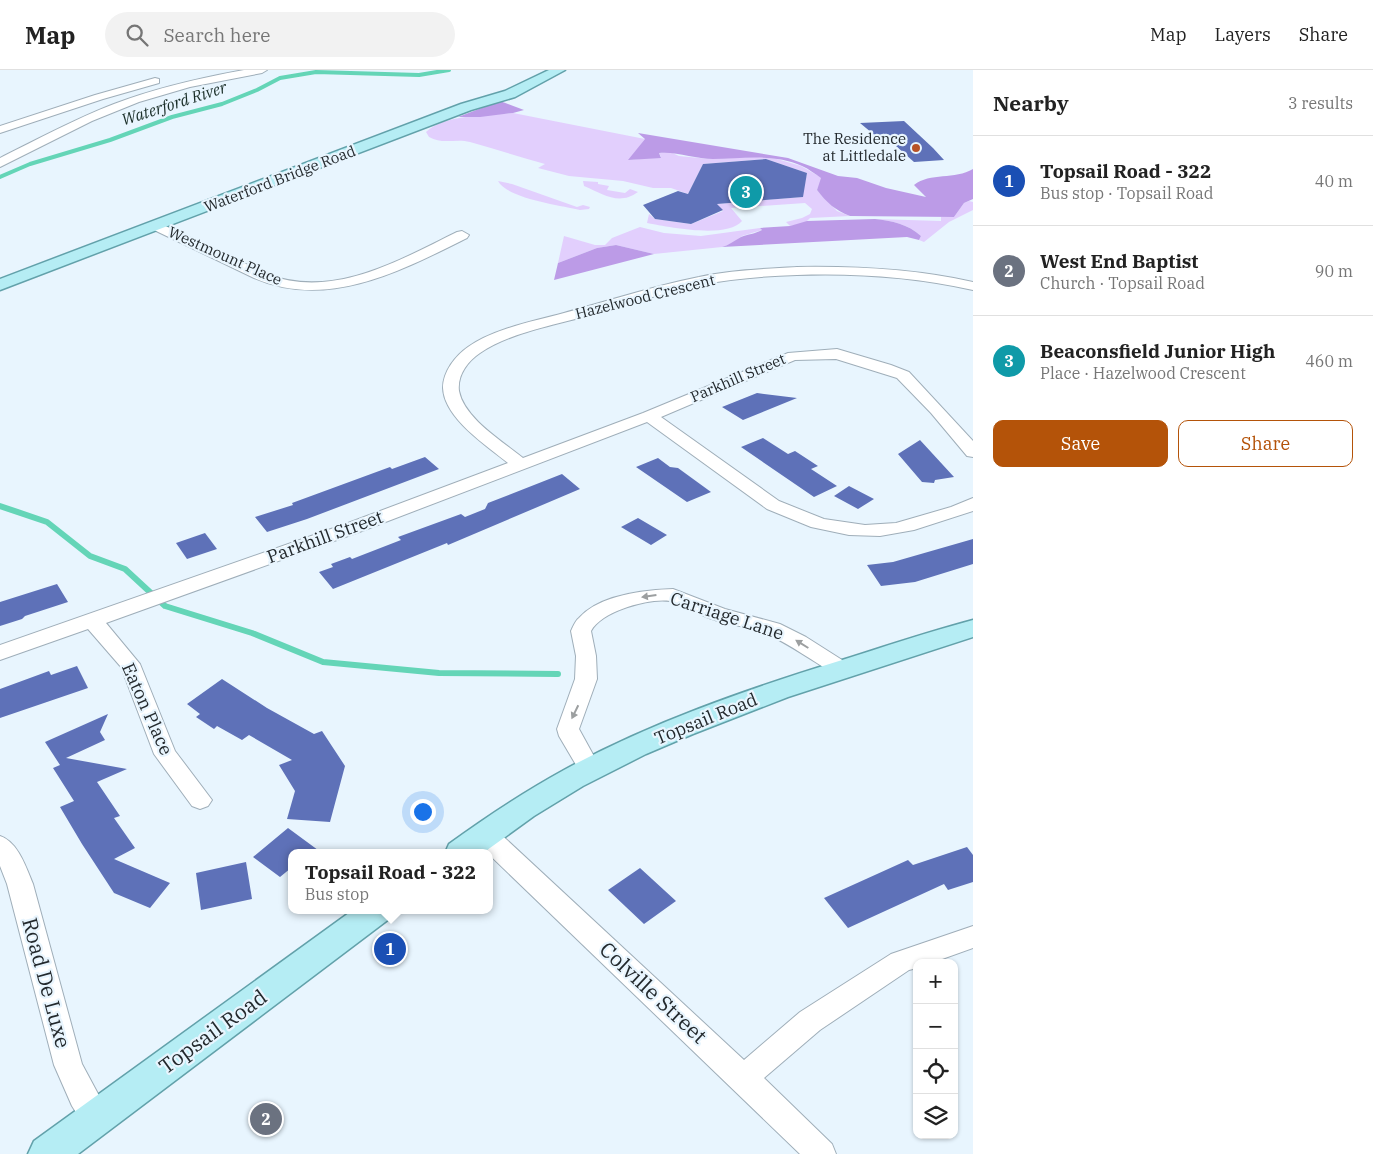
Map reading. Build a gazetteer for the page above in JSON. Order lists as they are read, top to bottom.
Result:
{
  "streets": {
    "main road": ["Waterford Bridge Road", "Topsail Road"],
    "street": [
      "Westmount Place",
      "Hazelwood Crescent",
      "Parkhill Street",
      "Carriage Lane",
      "Eaton Place",
      "Road De Luxe",
      "Colville Street"
    ]
  },
  "crossings": [
    ["Waterford Bridge Road", "Westmount Place"],
    ["Hazelwood Crescent", "Parkhill Street"],
    ["Parkhill Street", "Eaton Place"],
    ["Carriage Lane", "Topsail Road"],
    ["Topsail Road", "Road De Luxe"],
    ["Topsail Road", "Colville Street"]
  ],
  "water": ["Waterford River"],
  "places": ["The Residence at Littledale"],
  "page": {
    "header": "Map",
    "search": "Search here",
    "nav": ["Map", "Layers", "Share"],
    "heading": ["Nearby", "3 results"],
    "list": [
      {
        "mark": "1",
        "name": "Topsail Road - 322",
        "note": "Bus stop · Topsail Road",
        "value": "40 m"
      },
      {
        "mark": "2",
        "name": "West End Baptist",
        "note": "Church · Topsail Road",
        "value": "90 m"
      },
      {
        "mark": "3",
        "name": "Beaconsfield Junior High",
        "note": "Place · Hazelwood Crescent",
        "value": "460 m"
      }
    ],
    "pins": ["3", "1", "2"],
    "buttons": ["Save", "Share"],
    "popup": ["Topsail Road - 322", "Bus stop"],
    "map_buttons": ["+", "−"]
  }
}
